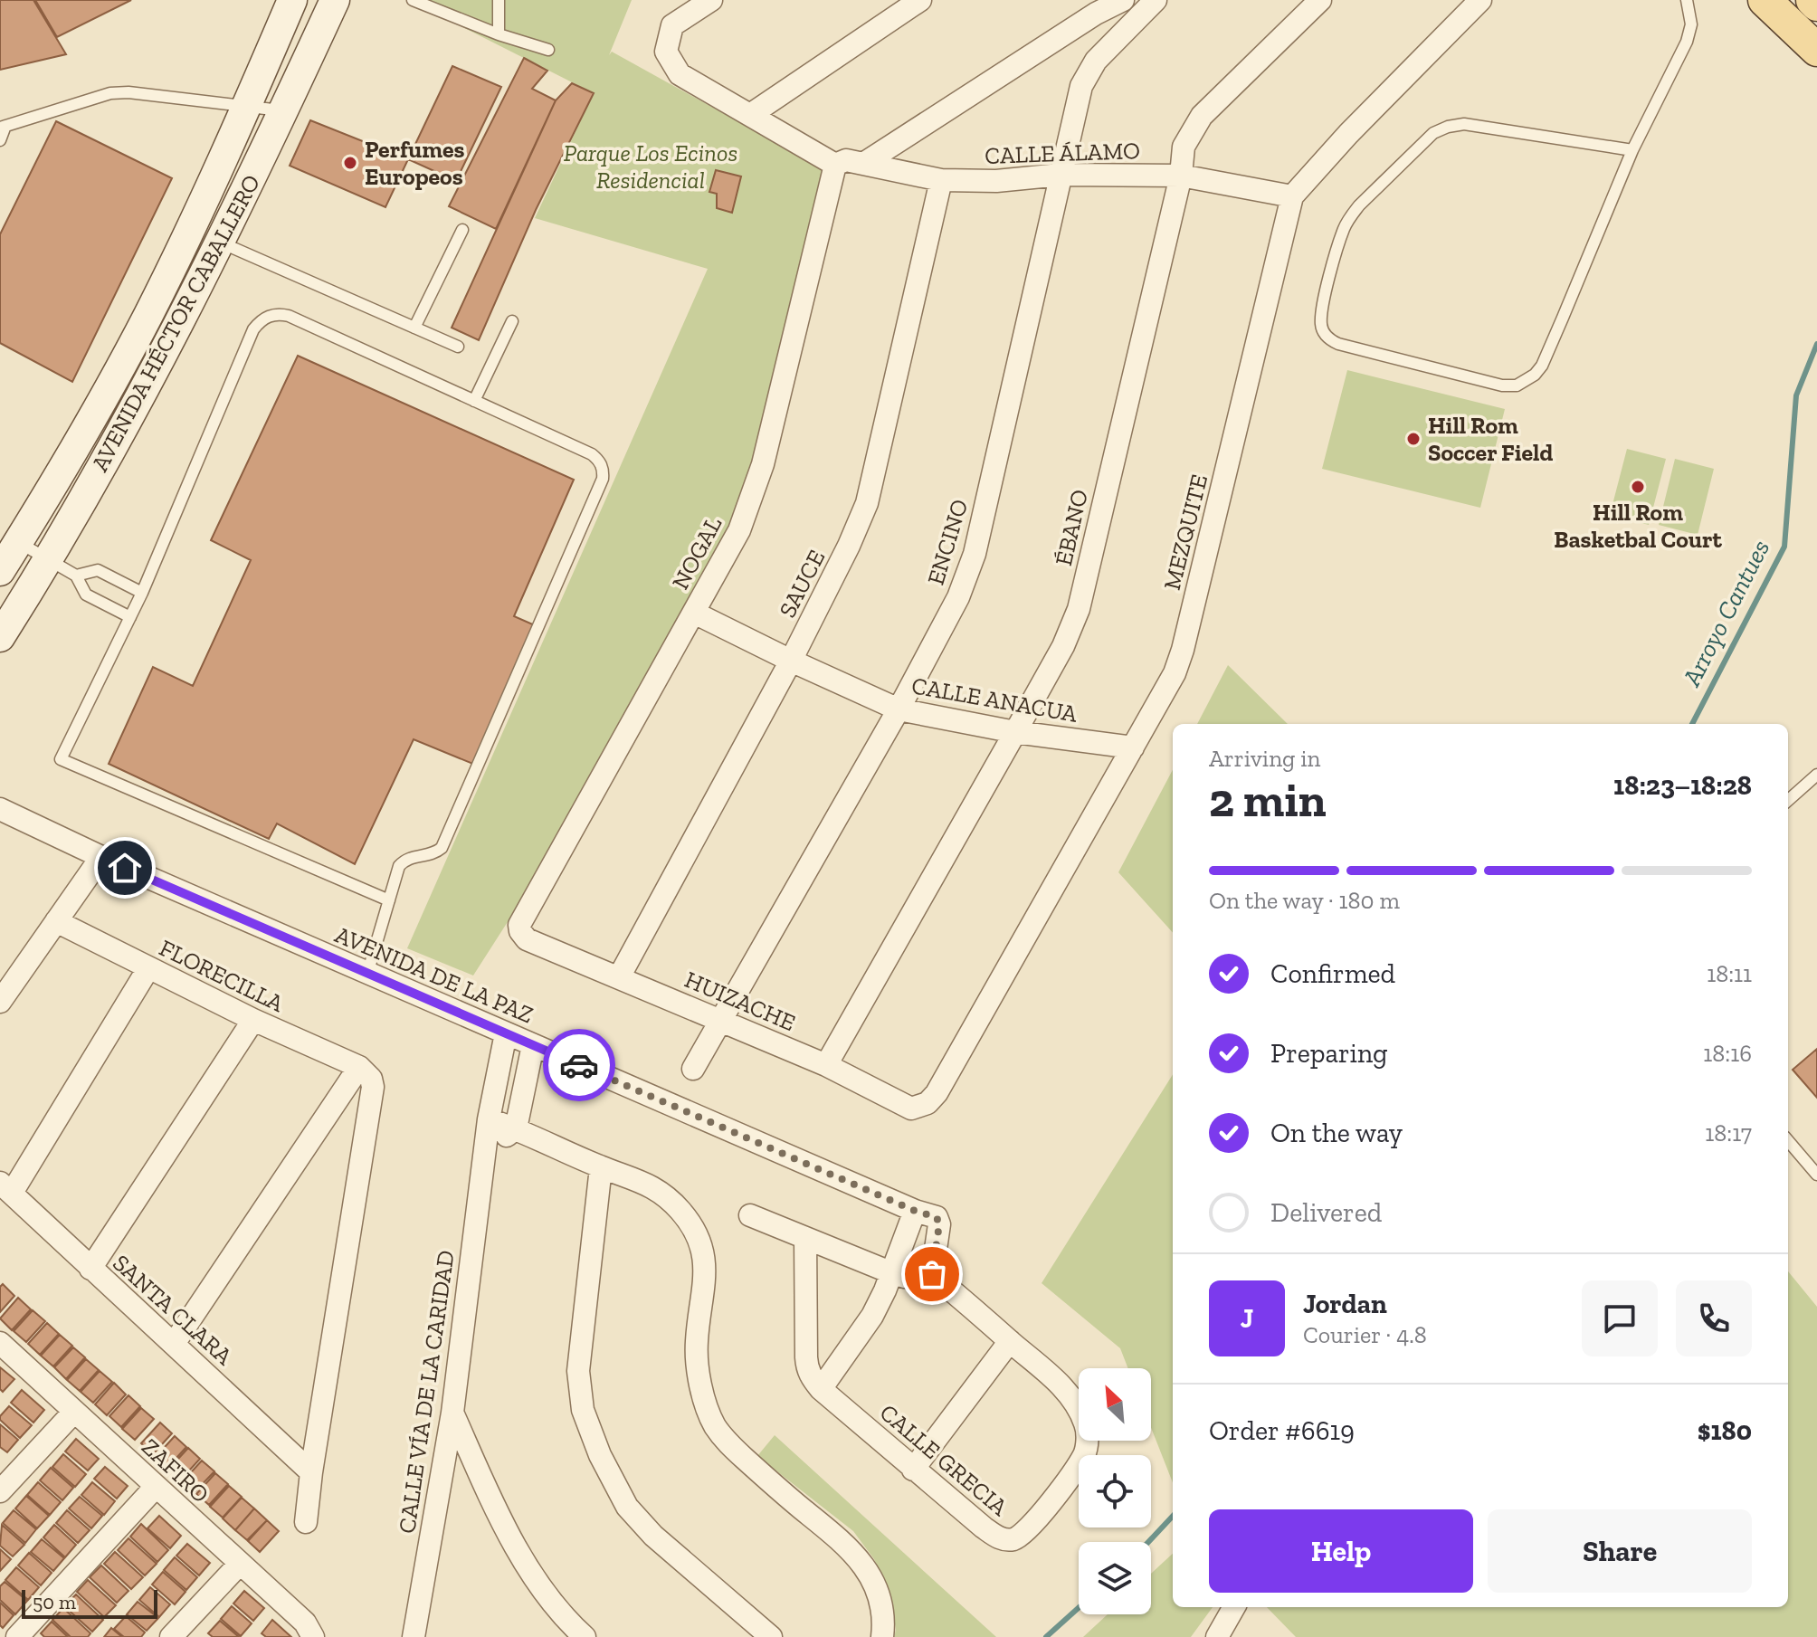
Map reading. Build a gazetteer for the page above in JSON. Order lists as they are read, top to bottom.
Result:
{
  "streets": {
    "main road": ["AVENIDA HÉCTOR CABALLERO"],
    "street": [
      "CALLE ÁLAMO",
      "ÉBANO",
      "MEZQUITE",
      "ENCINO",
      "NOGAL",
      "SAUCE",
      "CALLE ANACUA",
      "AVENIDA DE LA PAZ",
      "FLORECILLA",
      "HUIZACHE",
      "SANTA CLARA",
      "CALLE VÍA DE LA CARIDAD",
      "CALLE GRECIA",
      "ZAFIRO"
    ]
  },
  "crossings": [
    ["CALLE ÁLAMO", "ÉBANO"],
    ["CALLE ÁLAMO", "MEZQUITE"],
    ["CALLE ÁLAMO", "ENCINO"],
    ["CALLE ÁLAMO", "NOGAL"],
    ["CALLE ÁLAMO", "SAUCE"],
    ["ÉBANO", "CALLE ANACUA"],
    ["ÉBANO", "HUIZACHE"],
    ["MEZQUITE", "CALLE ANACUA"],
    ["MEZQUITE", "HUIZACHE"],
    ["ENCINO", "CALLE ANACUA"],
    ["ENCINO", "HUIZACHE"],
    ["NOGAL", "CALLE ANACUA"],
    ["NOGAL", "HUIZACHE"],
    ["SAUCE", "CALLE ANACUA"],
    ["SAUCE", "HUIZACHE"],
    ["AVENIDA DE LA PAZ", "CALLE VÍA DE LA CARIDAD"]
  ],
  "water": ["Arroyo Cantues"],
  "parks": ["Parque Los Ecinos Residencial"],
  "places": ["Perfumes Europeos", "Hill Rom Soccer Field", "Hill Rom Basketbal Court"],
  "scale_bar": "50 m",
  "north": "top left",
  "page": {
    "heading": ["2 min", "Arriving in", "18:23–18:28"],
    "panel": [
      "Jordan",
      "Courier · 4.8",
      "Order #6619",
      "$180"
    ],
    "bar": "On the way · 180 m",
    "list": [
      ["Confirmed", "18:11"],
      ["Preparing", "18:16"],
      ["On the way", "18:17"],
      "Delivered"
    ],
    "round": "J",
    "buttons": ["Help", "Share"],
    "scale": "50 m"
  }
}
